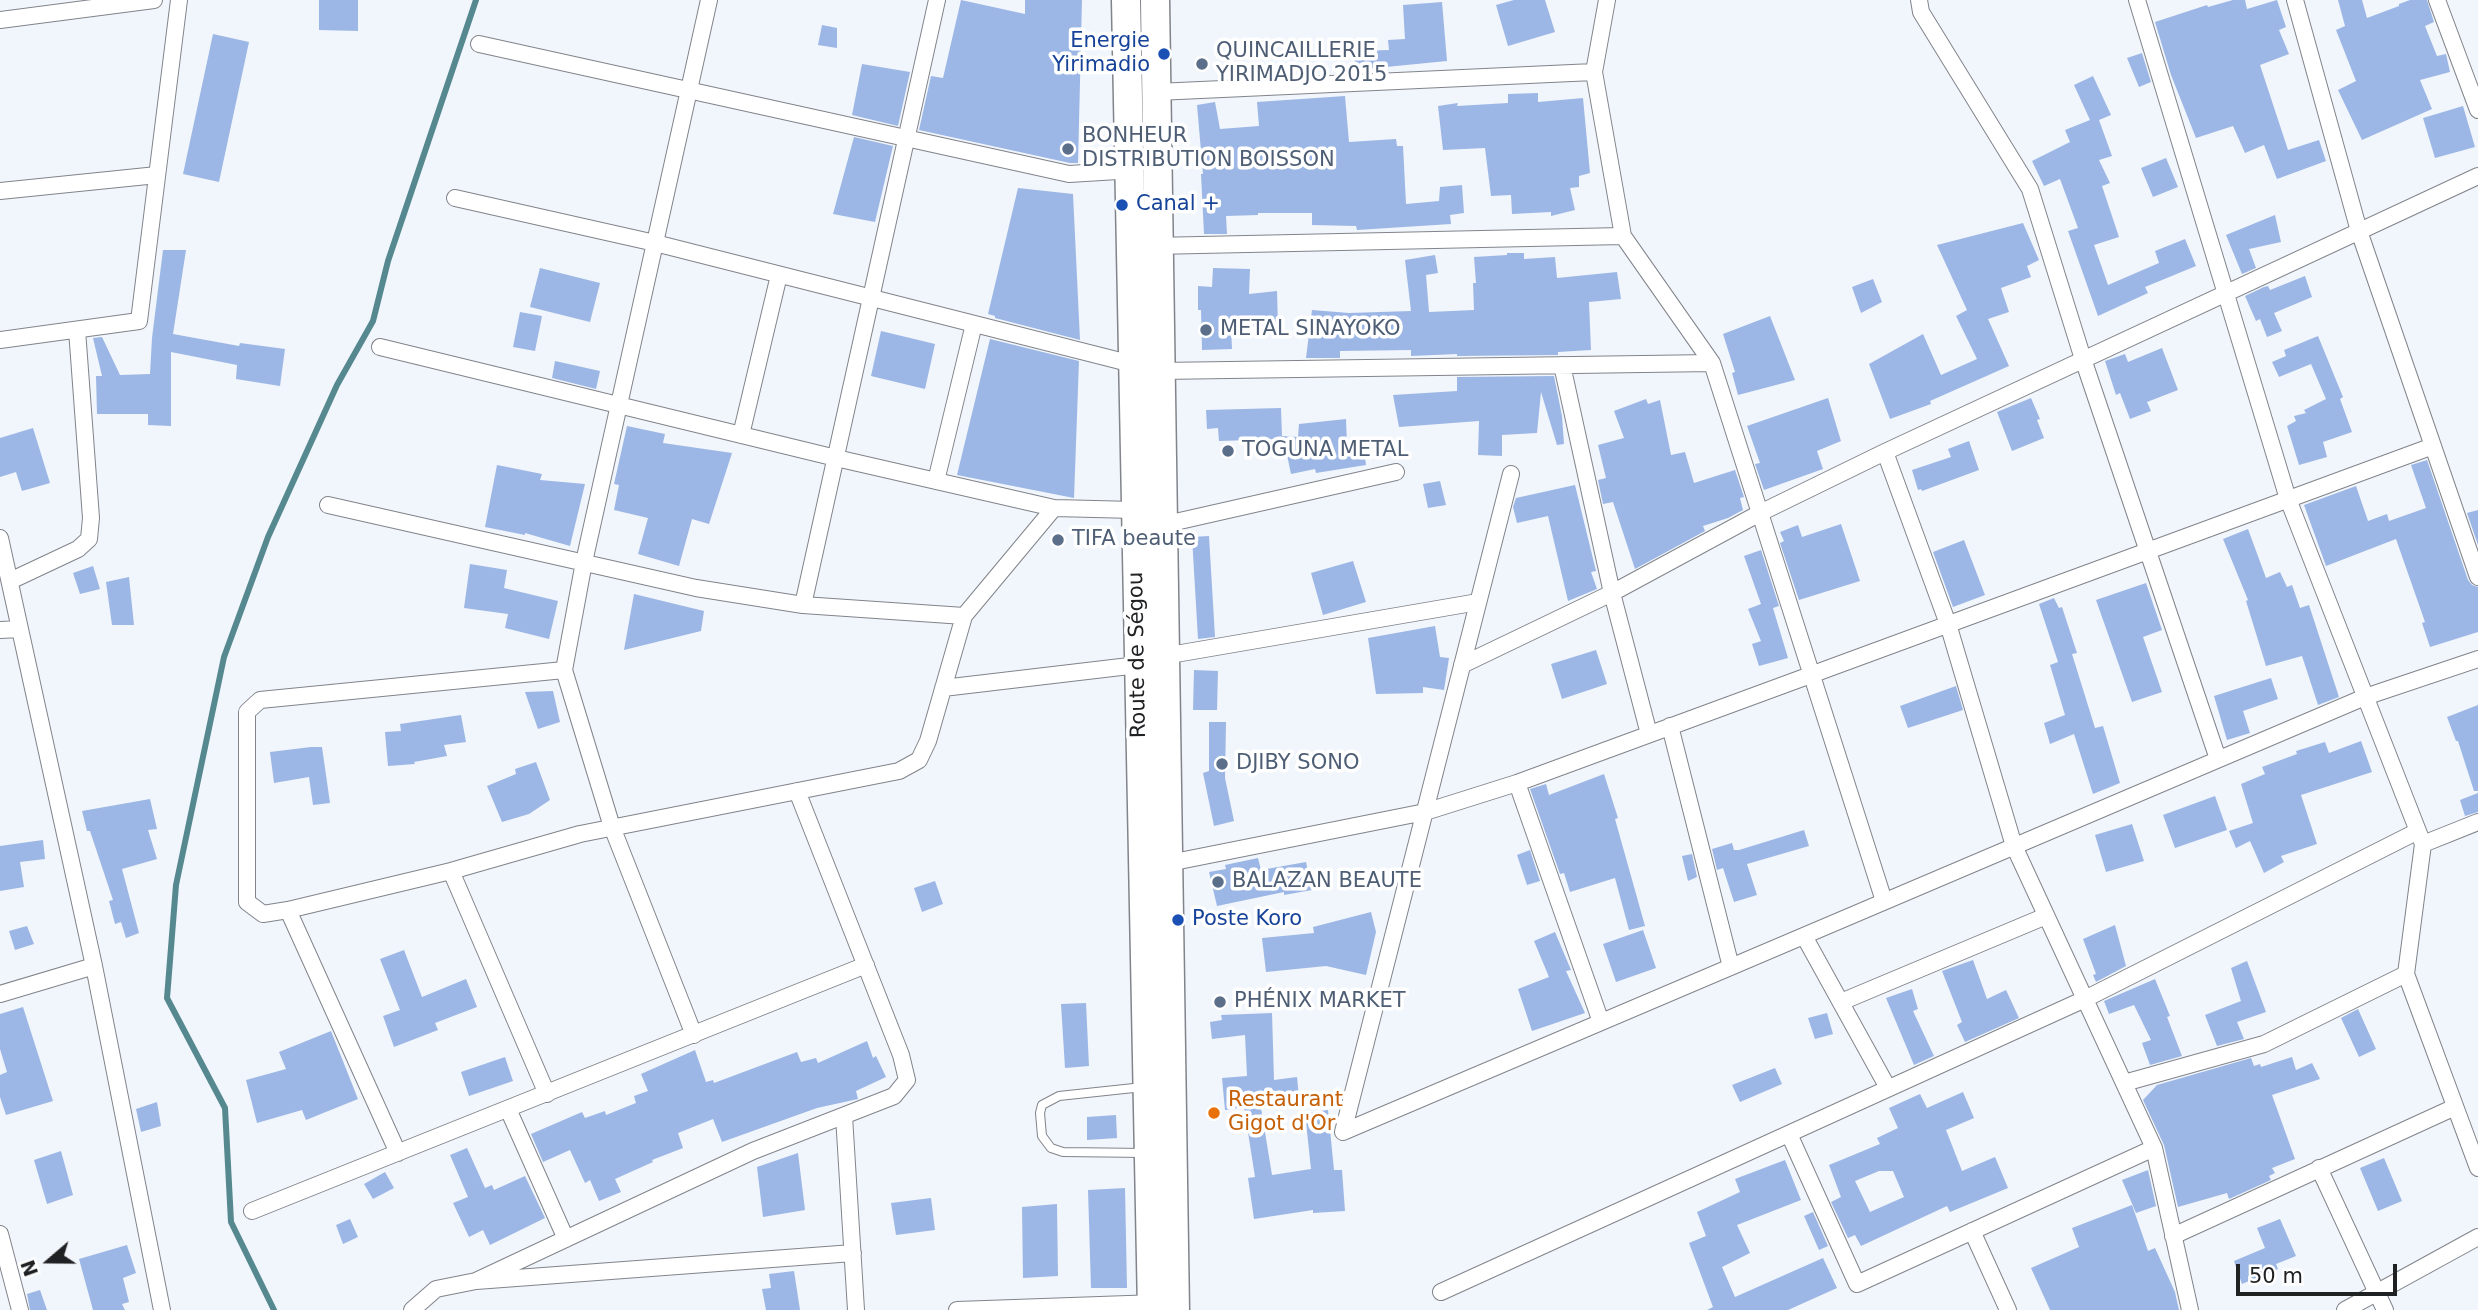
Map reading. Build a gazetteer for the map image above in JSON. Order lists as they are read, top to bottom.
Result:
{
  "streets": {
    "highway": ["Route de Ségou"]
  },
  "places": [
    "Energie Yirimadio",
    "QUINCAILLERIE YIRIMADJO 2015",
    "BONHEUR DISTRIBUTION BOISSON",
    "Canal +",
    "METAL SINAYOKO",
    "TOGUNA METAL",
    "TIFA beaute",
    "DJIBY SONO",
    "BALAZAN BEAUTE",
    "Poste Koro",
    "PHÉNIX MARKET",
    "Restaurant Gigot d'Or"
  ],
  "scale_bar": "50 m",
  "north": "left"
}
